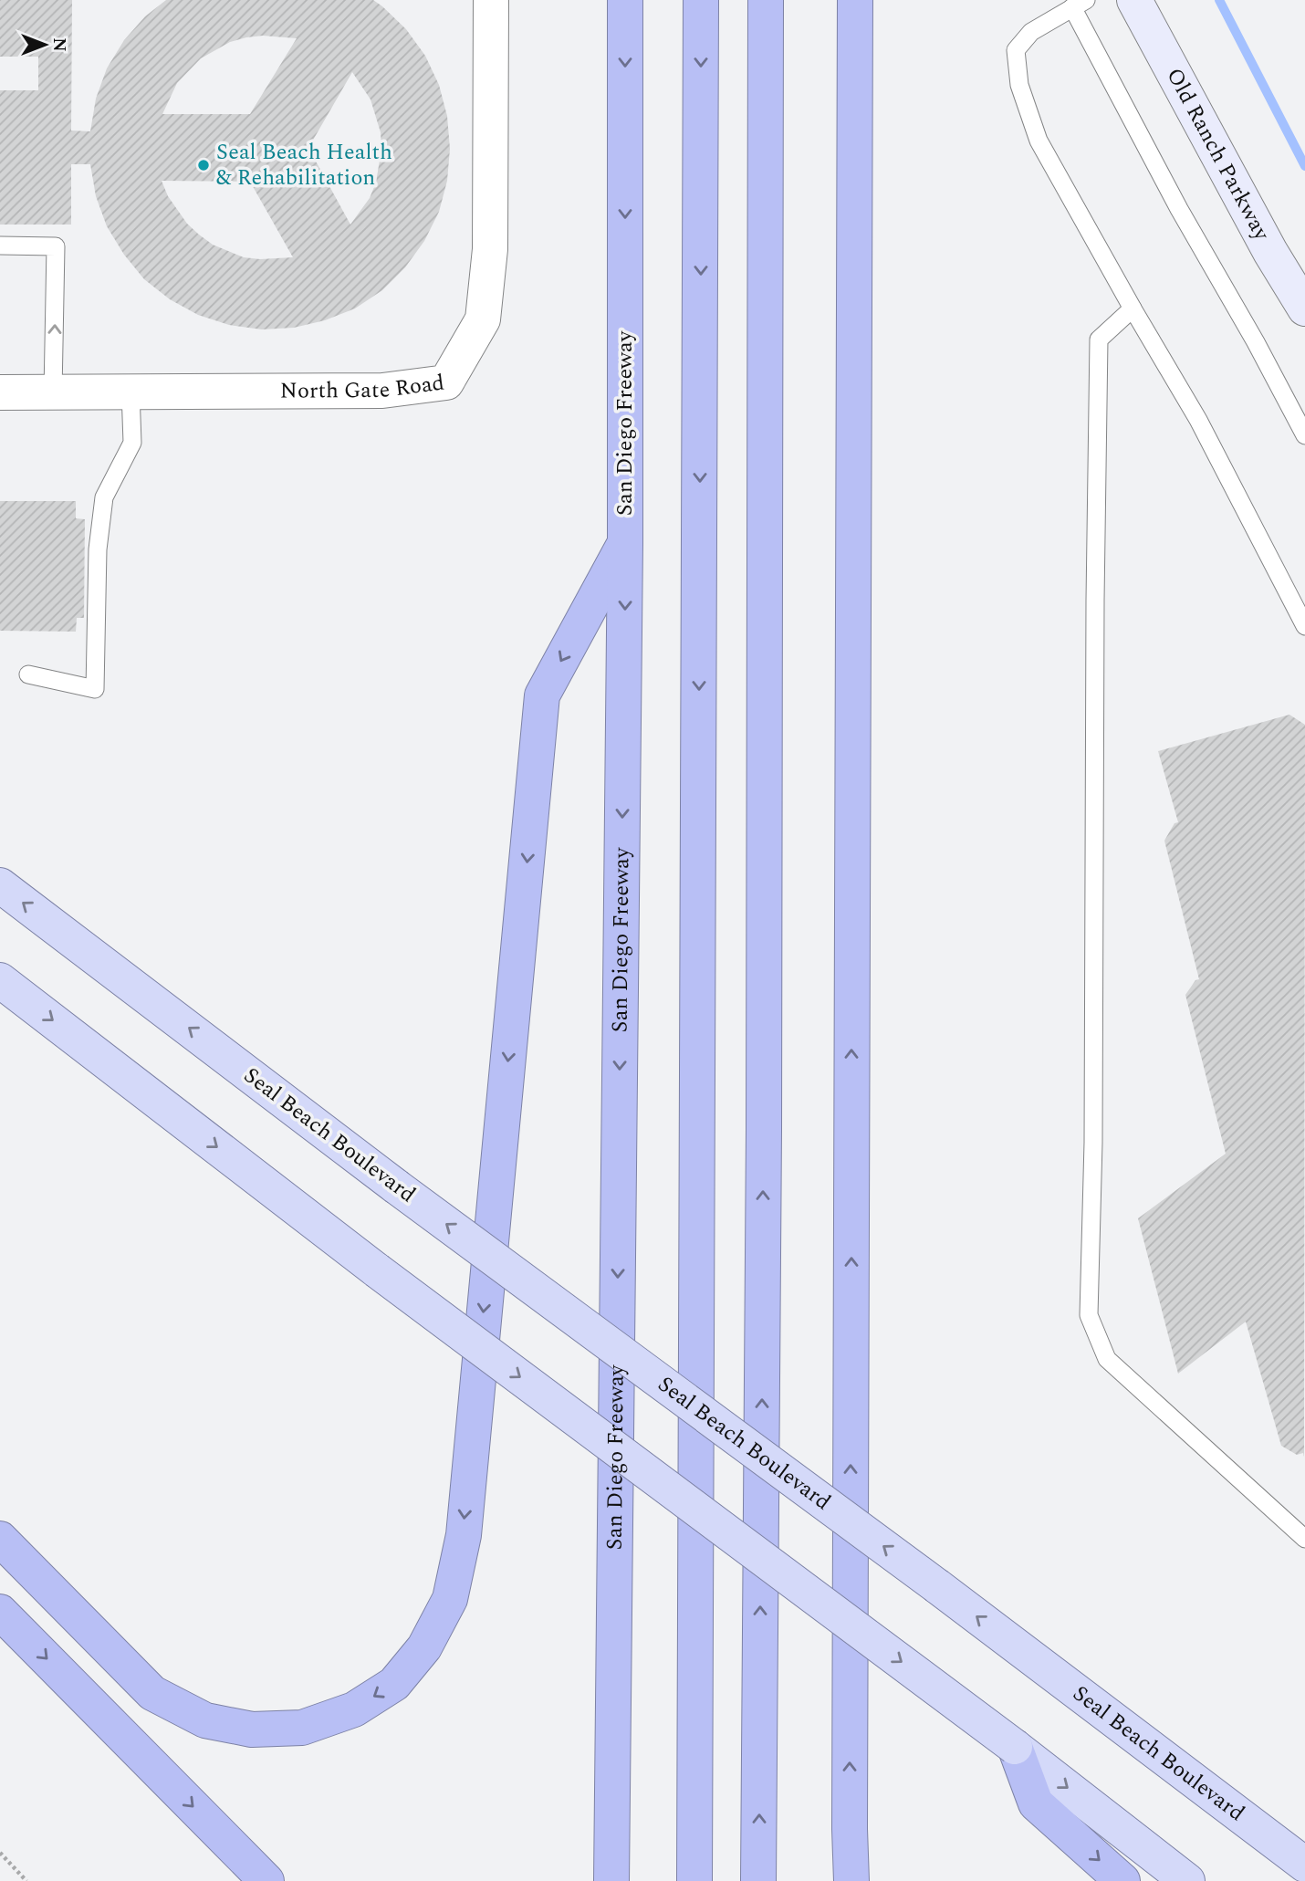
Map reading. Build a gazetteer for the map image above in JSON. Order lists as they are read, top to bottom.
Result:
{
  "streets": {
    "highway": ["San Diego Freeway"],
    "main road": ["Old Ranch Parkway", "Seal Beach Boulevard"],
    "street": ["North Gate Road"]
  },
  "places": ["Seal Beach Health & Rehabilitation"],
  "north": "right"
}
